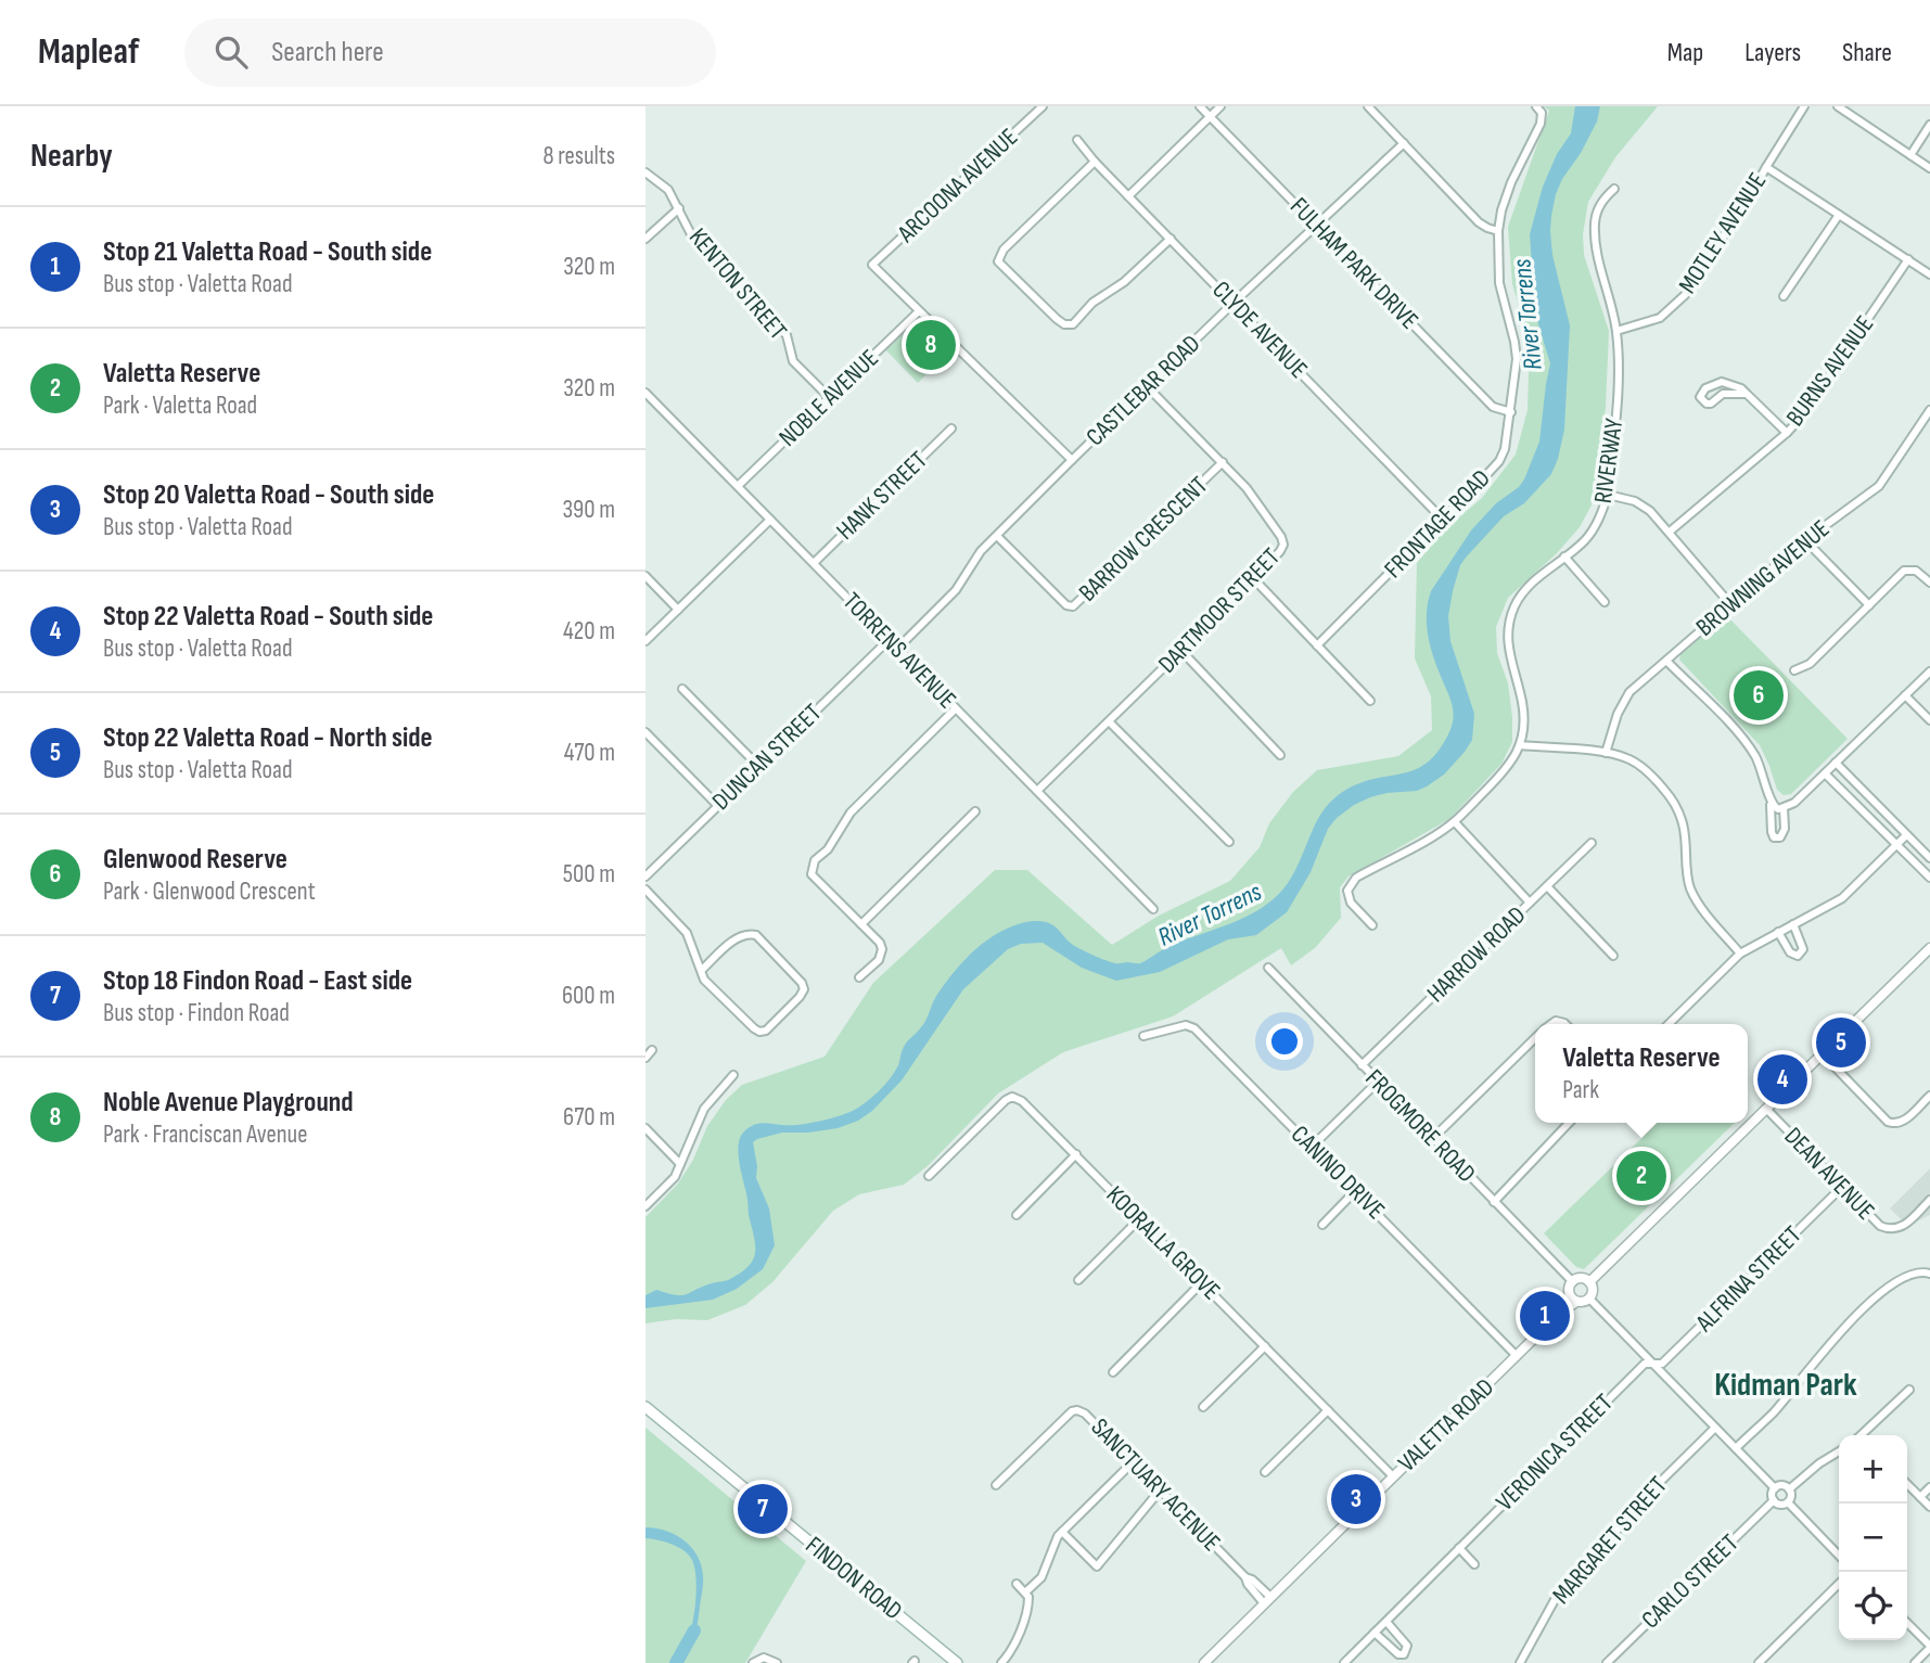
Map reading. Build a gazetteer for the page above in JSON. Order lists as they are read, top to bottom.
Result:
{
  "streets": {
    "main road": ["FINDON ROAD"],
    "street": [
      "ARCOONA AVENUE",
      "MOTLEY AVENUE",
      "FULHAM PARK DRIVE",
      "KENTON STREET",
      "CLYDE AVENUE",
      "BURNS AVENUE",
      "CASTLEBAR ROAD",
      "NOBLE AVENUE",
      "RIVERWAY",
      "HANK STREET",
      "FRONTAGE ROAD",
      "BARROW CRESCENT",
      "BROWNING AVENUE",
      "DARTMOOR STREET",
      "TORRENS AVENUE",
      "DUNCAN STREET",
      "HARROW ROAD",
      "FROGMORE ROAD",
      "CANINO DRIVE",
      "DEAN AVENUE",
      "KOORALLA GROVE",
      "ALFRINA STREET",
      "VALETTA ROAD",
      "VERONICA STREET",
      "SANCTUARY ACENUE",
      "MARGARET STREET",
      "CARLO STREET"
    ]
  },
  "crossings": [
    ["ARCOONA AVENUE", "NOBLE AVENUE"],
    ["MOTLEY AVENUE", "RIVERWAY"],
    ["FULHAM PARK DRIVE", "CASTLEBAR ROAD"],
    ["FULHAM PARK DRIVE", "FRONTAGE ROAD"],
    ["KENTON STREET", "NOBLE AVENUE"],
    ["CLYDE AVENUE", "CASTLEBAR ROAD"],
    ["CLYDE AVENUE", "FRONTAGE ROAD"],
    ["CASTLEBAR ROAD", "BARROW CRESCENT"],
    ["CASTLEBAR ROAD", "DARTMOOR STREET"],
    ["CASTLEBAR ROAD", "TORRENS AVENUE"],
    ["NOBLE AVENUE", "TORRENS AVENUE"],
    ["HANK STREET", "TORRENS AVENUE"],
    ["BARROW CRESCENT", "DARTMOOR STREET"],
    ["DARTMOOR STREET", "TORRENS AVENUE"],
    ["TORRENS AVENUE", "DUNCAN STREET"],
    ["HARROW ROAD", "FROGMORE ROAD"],
    ["FROGMORE ROAD", "VALETTA ROAD"],
    ["CANINO DRIVE", "VALETTA ROAD"],
    ["DEAN AVENUE", "ALFRINA STREET"],
    ["KOORALLA GROVE", "VALETTA ROAD"],
    ["ALFRINA STREET", "VERONICA STREET"],
    ["VALETTA ROAD", "SANCTUARY ACENUE"]
  ],
  "districts": ["Kidman Park"],
  "water": ["River Torrens"],
  "page": {
    "header": "Mapleaf",
    "search": "Search here",
    "nav": ["Map", "Layers", "Share"],
    "heading": ["Nearby", "8 results"],
    "list": [
      {
        "mark": "1",
        "name": "Stop 21 Valetta Road - South side",
        "note": "Bus stop · Valetta Road",
        "value": "320 m"
      },
      {
        "mark": "2",
        "name": "Valetta Reserve",
        "note": "Park · Valetta Road",
        "value": "320 m"
      },
      {
        "mark": "3",
        "name": "Stop 20 Valetta Road - South side",
        "note": "Bus stop · Valetta Road",
        "value": "390 m"
      },
      {
        "mark": "4",
        "name": "Stop 22 Valetta Road - South side",
        "note": "Bus stop · Valetta Road",
        "value": "420 m"
      },
      {
        "mark": "5",
        "name": "Stop 22 Valetta Road - North side",
        "note": "Bus stop · Valetta Road",
        "value": "470 m"
      },
      {
        "mark": "6",
        "name": "Glenwood Reserve",
        "note": "Park · Glenwood Crescent",
        "value": "500 m"
      },
      {
        "mark": "7",
        "name": "Stop 18 Findon Road - East side",
        "note": "Bus stop · Findon Road",
        "value": "600 m"
      },
      {
        "mark": "8",
        "name": "Noble Avenue Playground",
        "note": "Park · Franciscan Avenue",
        "value": "670 m"
      }
    ],
    "pins": [
      "8",
      "6",
      "5",
      "4",
      "2",
      "1",
      "3",
      "7"
    ],
    "popup": ["Valetta Reserve", "Park"],
    "map_buttons": ["+", "−"]
  }
}
